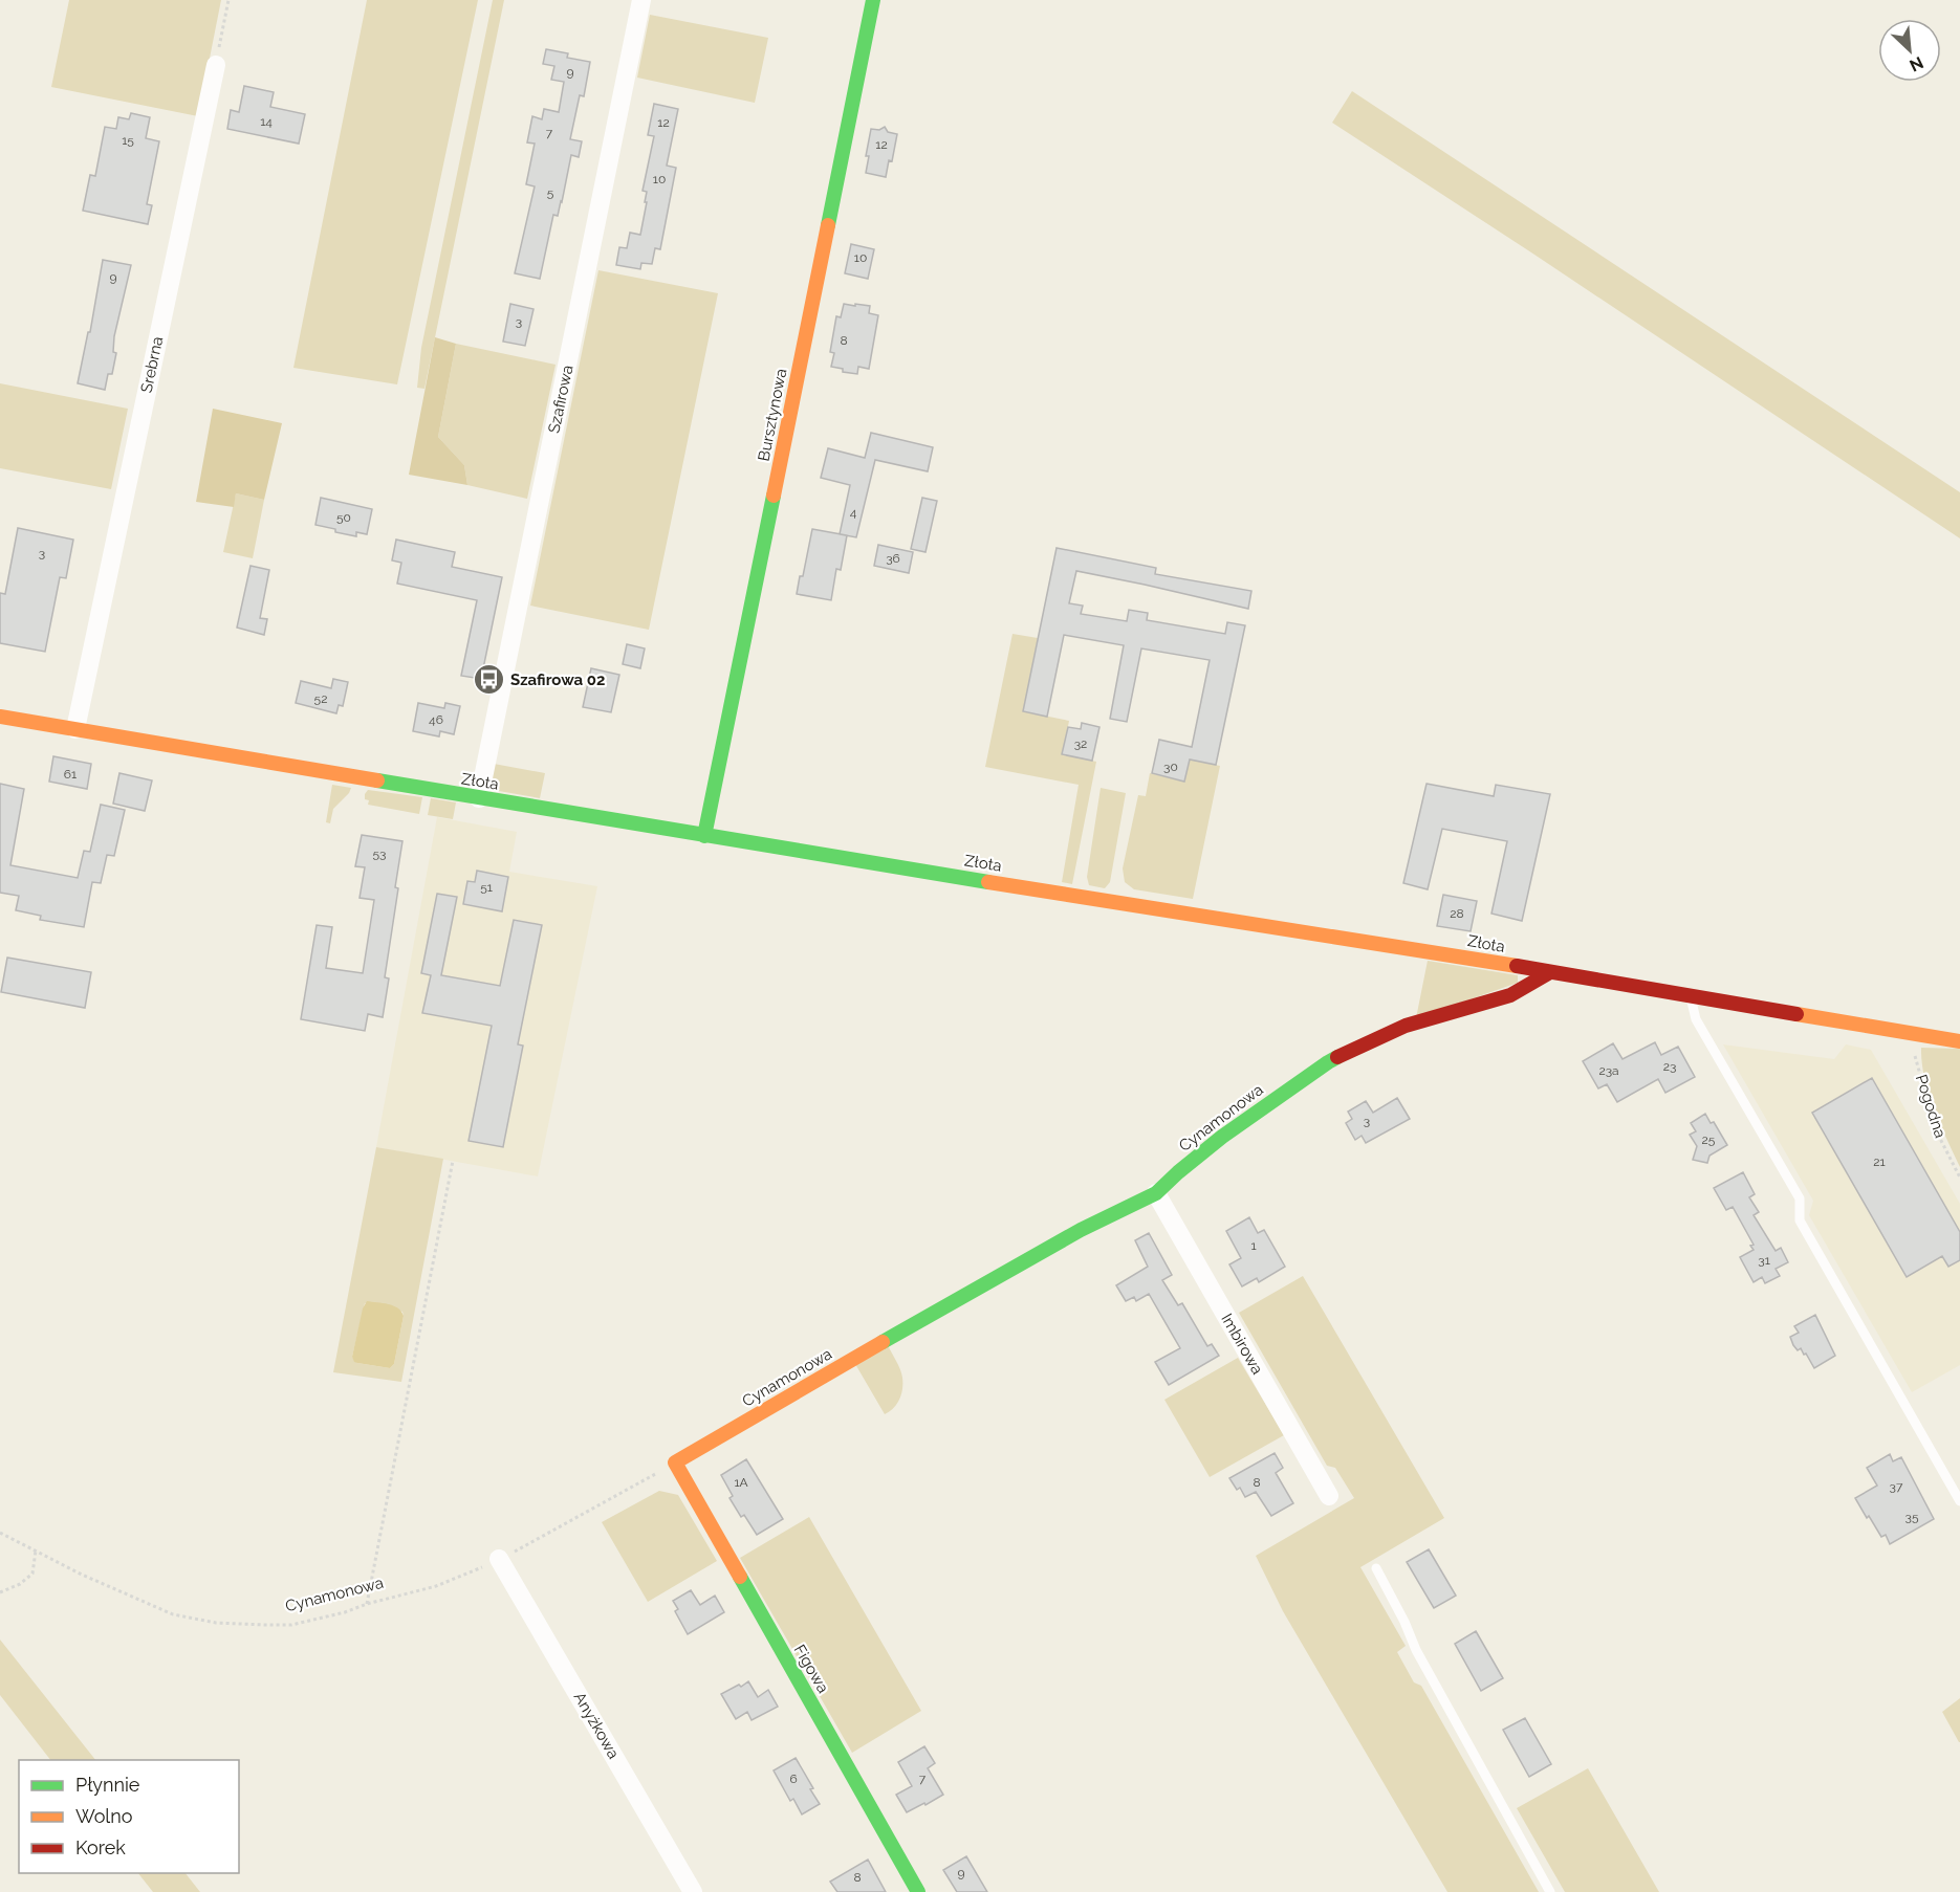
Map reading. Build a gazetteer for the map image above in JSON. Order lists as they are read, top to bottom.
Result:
{
  "streets": {
    "street": [
      "Srebrna",
      "Szafirowa",
      "Bursztynowa",
      "Złota",
      "Cynamonowa",
      "Imbirowa",
      "Figowa",
      "Anyżkowa"
    ],
    "path": ["Pogodna"]
  },
  "crossings": [
    ["Srebrna", "Złota"],
    ["Szafirowa", "Złota"],
    ["Bursztynowa", "Złota"],
    ["Złota", "Pogodna"],
    ["Złota", "Cynamonowa"],
    ["Cynamonowa", "Imbirowa"],
    ["Cynamonowa", "Figowa"],
    ["Cynamonowa", "Anyżkowa"]
  ],
  "places": {
    "bus stop": ["Szafirowa 02"]
  },
  "house_numbers": [
    "9",
    "14",
    "12",
    "7",
    "15",
    "12",
    "10",
    "5",
    "10",
    "9",
    "3",
    "8",
    "4",
    "50",
    "3",
    "36",
    "52",
    "46",
    "32",
    "30",
    "61",
    "53",
    "51",
    "28",
    "23",
    "23a",
    "3",
    "25",
    "21",
    "1",
    "31",
    "1A",
    "8",
    "37",
    "35",
    "6",
    "7",
    "9",
    "8"
  ],
  "legend": ["Płynnie", "Wolno", "Korek"],
  "north": "bottom right"
}
